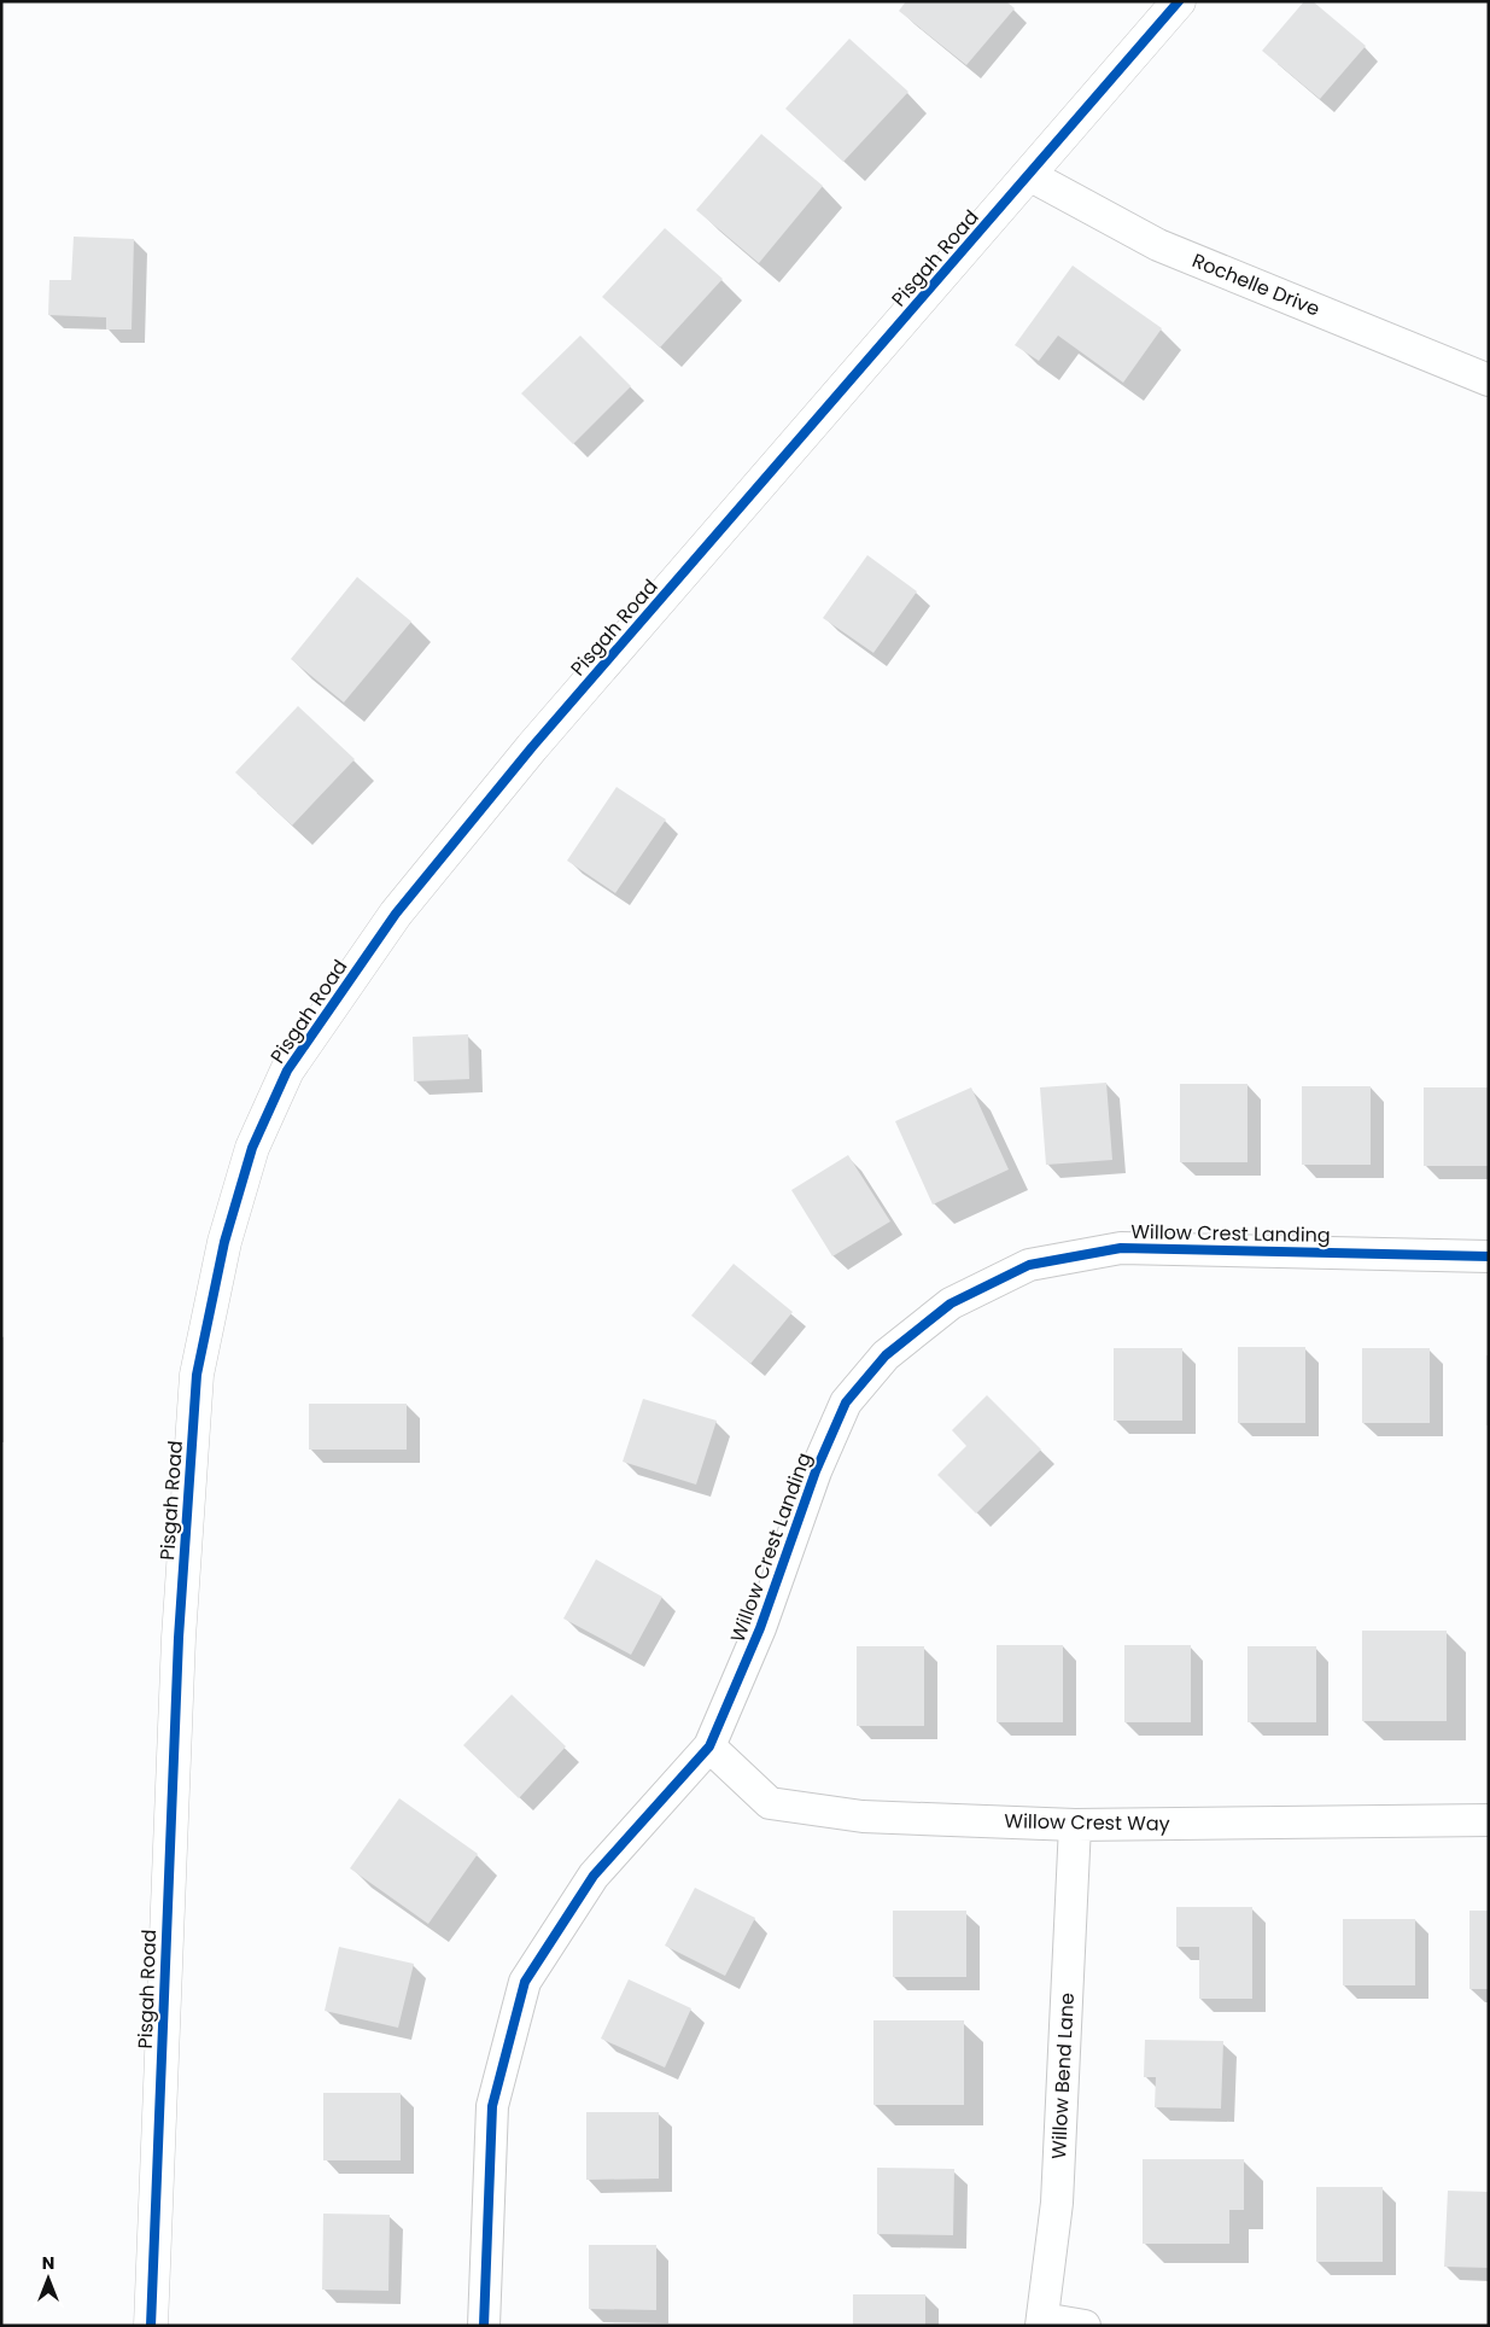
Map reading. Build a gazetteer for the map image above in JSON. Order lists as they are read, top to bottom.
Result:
{
  "streets": {
    "street": [
      "Pisgah Road",
      "Rochelle Drive",
      "Willow Crest Landing",
      "Willow Crest Way",
      "Willow Bend Lane"
    ]
  },
  "crossings": [
    ["Pisgah Road", "Rochelle Drive"],
    ["Willow Crest Landing", "Willow Crest Way"],
    ["Willow Crest Way", "Willow Bend Lane"]
  ],
  "north": "top"
}
